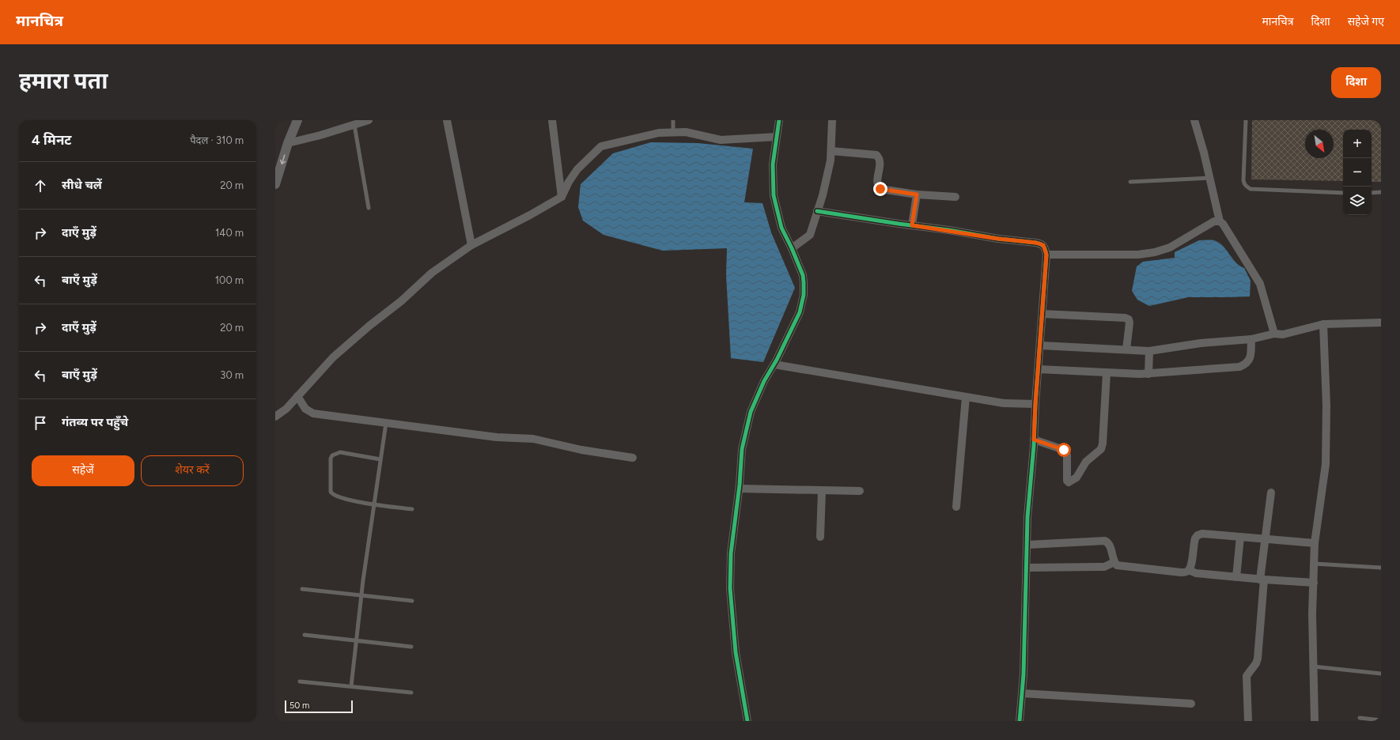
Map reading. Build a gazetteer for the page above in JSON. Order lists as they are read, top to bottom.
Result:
{
  "scale_bar": "50 m",
  "north": "bottom right",
  "page": {
    "header": "मानचित्र",
    "nav": ["मानचित्र", "दिशा", "सहेजे गए"],
    "title": "हमारा पता",
    "buttons": [
      "दिशा",
      ["सहेजें", "शेयर करें"]
    ],
    "heading": ["4 मिनट", "पैदल · 310 m"],
    "map_buttons": ["+", "−"],
    "list": [
      ["सीधे चलें", "20 m"],
      ["दाएँ मुड़ें", "140 m"],
      ["बाएँ मुड़ें", "100 m"],
      ["दाएँ मुड़ें", "20 m"],
      ["बाएँ मुड़ें", "30 m"],
      "गंतव्य पर पहुँचे"
    ],
    "scale": "50 m"
  }
}
